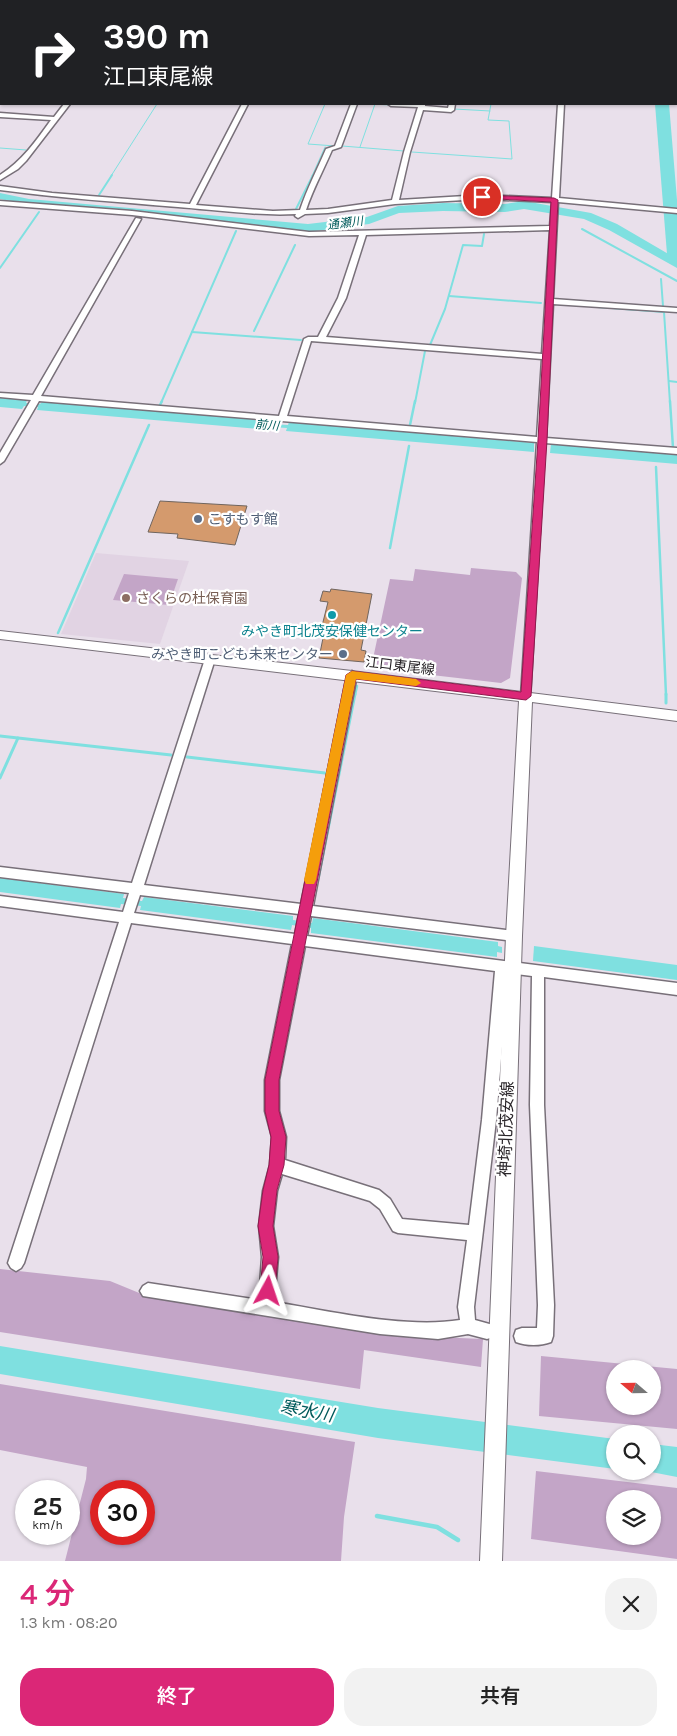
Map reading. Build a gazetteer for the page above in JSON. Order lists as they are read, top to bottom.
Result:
{
  "streets": {
    "main road": ["江口東尾線", "神埼北茂安線"]
  },
  "crossings": [
    ["江口東尾線", "神埼北茂安線"]
  ],
  "water": ["通瀬川", "前川", "寒水川"],
  "places": [
    "こすもす館",
    "さくらの杜保育園",
    "みやき町北茂安保健センター",
    "みやき町こども未来センター"
  ],
  "north": "left",
  "page": {
    "turn": ["390 m", "江口東尾線"],
    "speed": "25 km/h",
    "limit": "30",
    "heading": ["4 分", "1.3 km · 08:20"],
    "buttons": ["終了", "共有"]
  }
}
